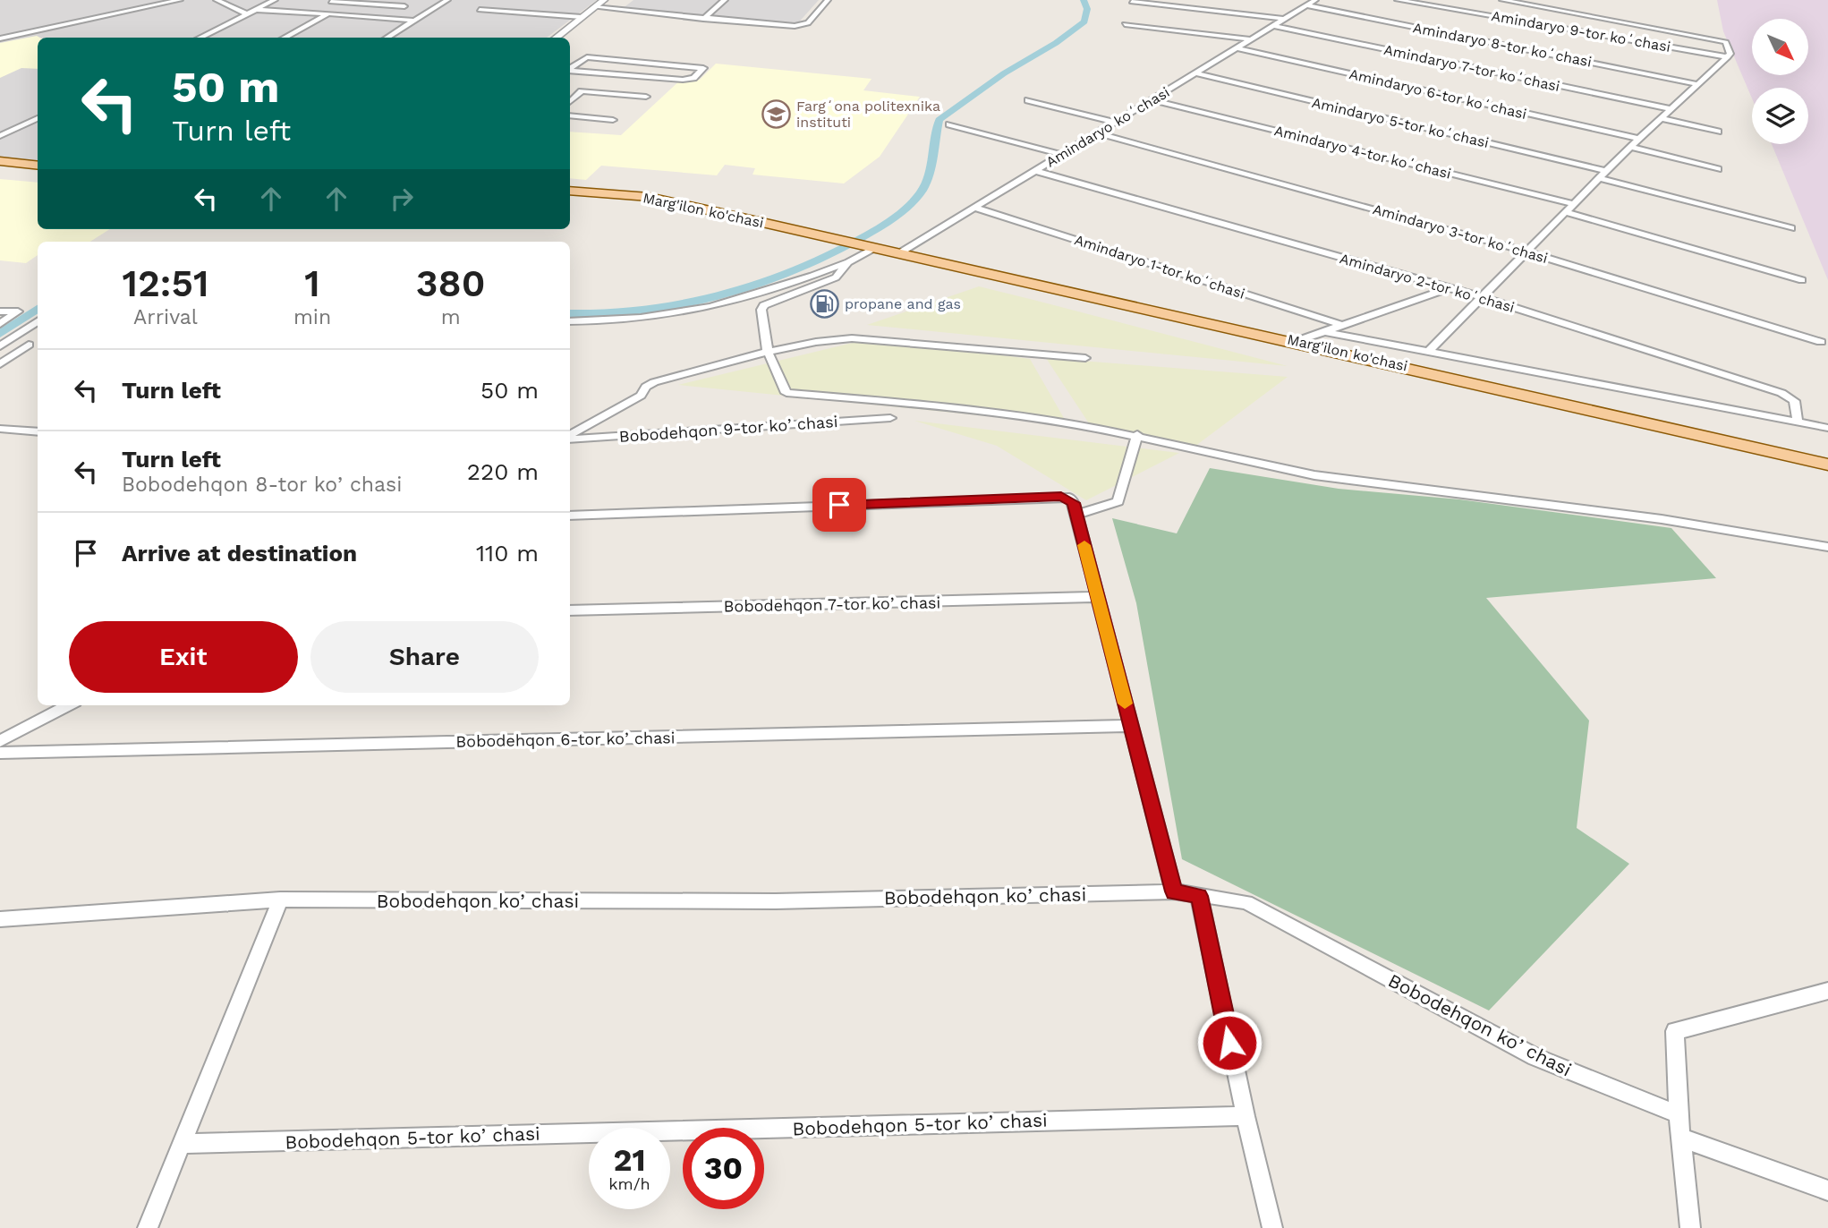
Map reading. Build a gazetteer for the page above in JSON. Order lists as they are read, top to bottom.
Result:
{
  "streets": {
    "main road": ["Marg'ilon ko'chasi"],
    "street": [
      "Amindaryo 9-tor koʻchasi",
      "Amindaryo 8-tor koʻchasi",
      "Amindaryo 7-tor koʻchasi",
      "Amindaryo 6-tor koʻchasi",
      "Amindaryo 5-tor koʻchasi",
      "Amindaryo koʻchasi",
      "Amindaryo 4-tor koʻchasi",
      "Amindaryo 3-tor koʻchasi",
      "Amindaryo 1-tor koʻchasi",
      "Amindaryo 2-tor koʻchasi",
      "Bobodehqon 9-tor koʼchasi",
      "Bobodehqon 7-tor koʼchasi",
      "Bobodehqon 6-tor koʼchasi",
      "Bobodehqon koʼchasi",
      "Bobodehqon 5-tor koʼchasi"
    ]
  },
  "crossings": [
    ["Amindaryo 8-tor koʻchasi", "Amindaryo koʻchasi"],
    ["Amindaryo 7-tor koʻchasi", "Amindaryo koʻchasi"],
    ["Amindaryo 6-tor koʻchasi", "Amindaryo koʻchasi"],
    ["Amindaryo 5-tor koʻchasi", "Amindaryo koʻchasi"],
    ["Amindaryo koʻchasi", "Amindaryo 4-tor koʻchasi"],
    ["Amindaryo koʻchasi", "Marg'ilon ko'chasi"],
    ["Amindaryo koʻchasi", "Amindaryo 3-tor koʻchasi"],
    ["Amindaryo koʻchasi", "Amindaryo 1-tor koʻchasi"],
    ["Amindaryo koʻchasi", "Amindaryo 2-tor koʻchasi"]
  ],
  "places": {
    "school or university": ["Fargʻona politexnika instituti"],
    "fuel station": ["propane and gas"]
  },
  "north": "bottom right",
  "page": {
    "turn": ["50 m", "Turn left"],
    "eta": [
      "12:51",
      "Arrival",
      "1",
      "min",
      "380",
      "m"
    ],
    "list": [
      {
        "name": "Turn left",
        "value": "50 m"
      },
      {
        "name": "Turn left",
        "note": "Bobodehqon 8-tor koʼchasi",
        "value": "220 m"
      },
      {
        "name": "Arrive at destination",
        "value": "110 m"
      }
    ],
    "buttons": ["Exit", "Share"],
    "speed": "21 km/h",
    "limit": "30"
  }
}
